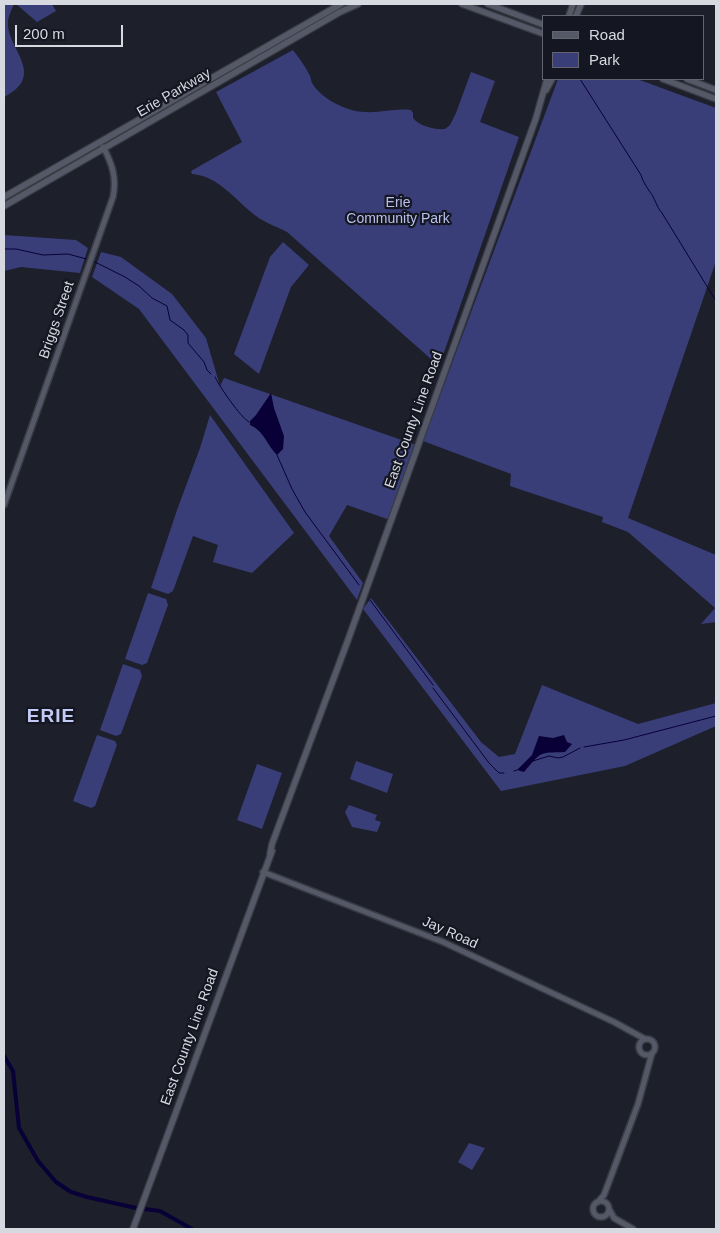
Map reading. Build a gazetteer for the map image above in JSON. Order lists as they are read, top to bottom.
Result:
{
  "streets": {
    "main road": ["Erie Parkway", "East County Line Road"],
    "street": ["Briggs Street", "Jay Road"]
  },
  "crossings": [
    ["Erie Parkway", "Briggs Street"],
    ["East County Line Road", "Jay Road"]
  ],
  "districts": ["ERIE"],
  "parks": ["Erie Community Park"],
  "legend": ["Road", "Park"],
  "scale_bar": "200 m"
}
